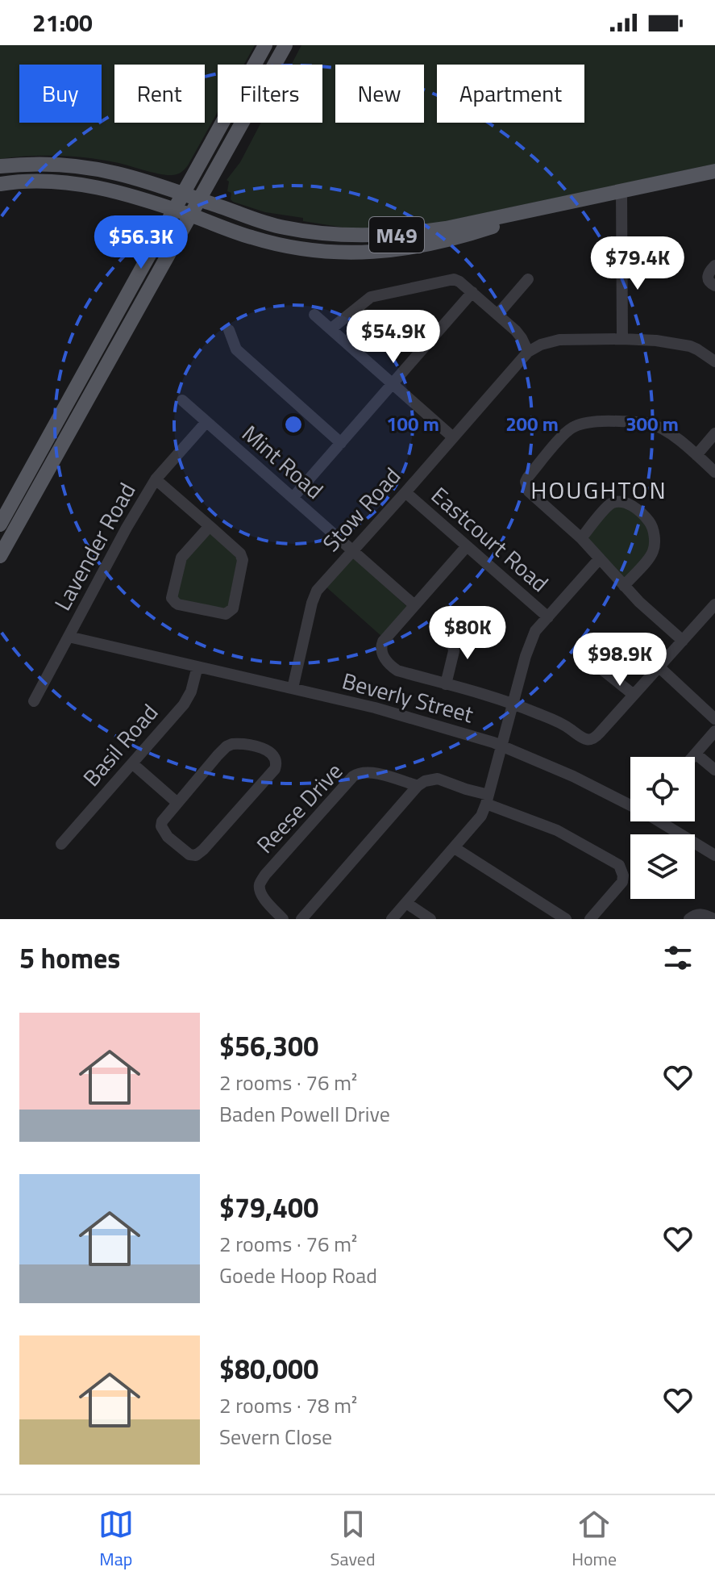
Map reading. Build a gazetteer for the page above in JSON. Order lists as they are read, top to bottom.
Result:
{
  "streets": {
    "main road": ["M49"],
    "street": [
      "Mint Road",
      "Stow Road",
      "Eastcourt Road",
      "Lavender Road",
      "Beverly Street",
      "Basil Road",
      "Reese Drive"
    ]
  },
  "crossings": [
    ["Mint Road", "Stow Road"],
    ["Mint Road", "Lavender Road"],
    ["Stow Road", "Eastcourt Road"],
    ["Stow Road", "Beverly Street"],
    ["Lavender Road", "Beverly Street"],
    ["Beverly Street", "Basil Road"]
  ],
  "districts": ["HOUGHTON"],
  "page": {
    "status": "21:00",
    "chip": [
      "Buy",
      "Rent",
      "Filters",
      "New",
      "Apartment"
    ],
    "price": [
      "$56.3K",
      "$79.4K",
      "$54.9K",
      "$80K",
      "$98.9K"
    ],
    "heading": "5 homes",
    "list": [
      {
        "name": "$56,300",
        "note": "2 rooms · 76 m² · Baden Powell Drive"
      },
      {
        "name": "$79,400",
        "note": "2 rooms · 76 m² · Goede Hoop Road"
      },
      {
        "name": "$80,000",
        "note": "2 rooms · 78 m² · Severn Close"
      }
    ],
    "tabs": ["Map", "Saved", "Home"]
  },
  "rings": ["100 m", "200 m", "300 m"]
}
